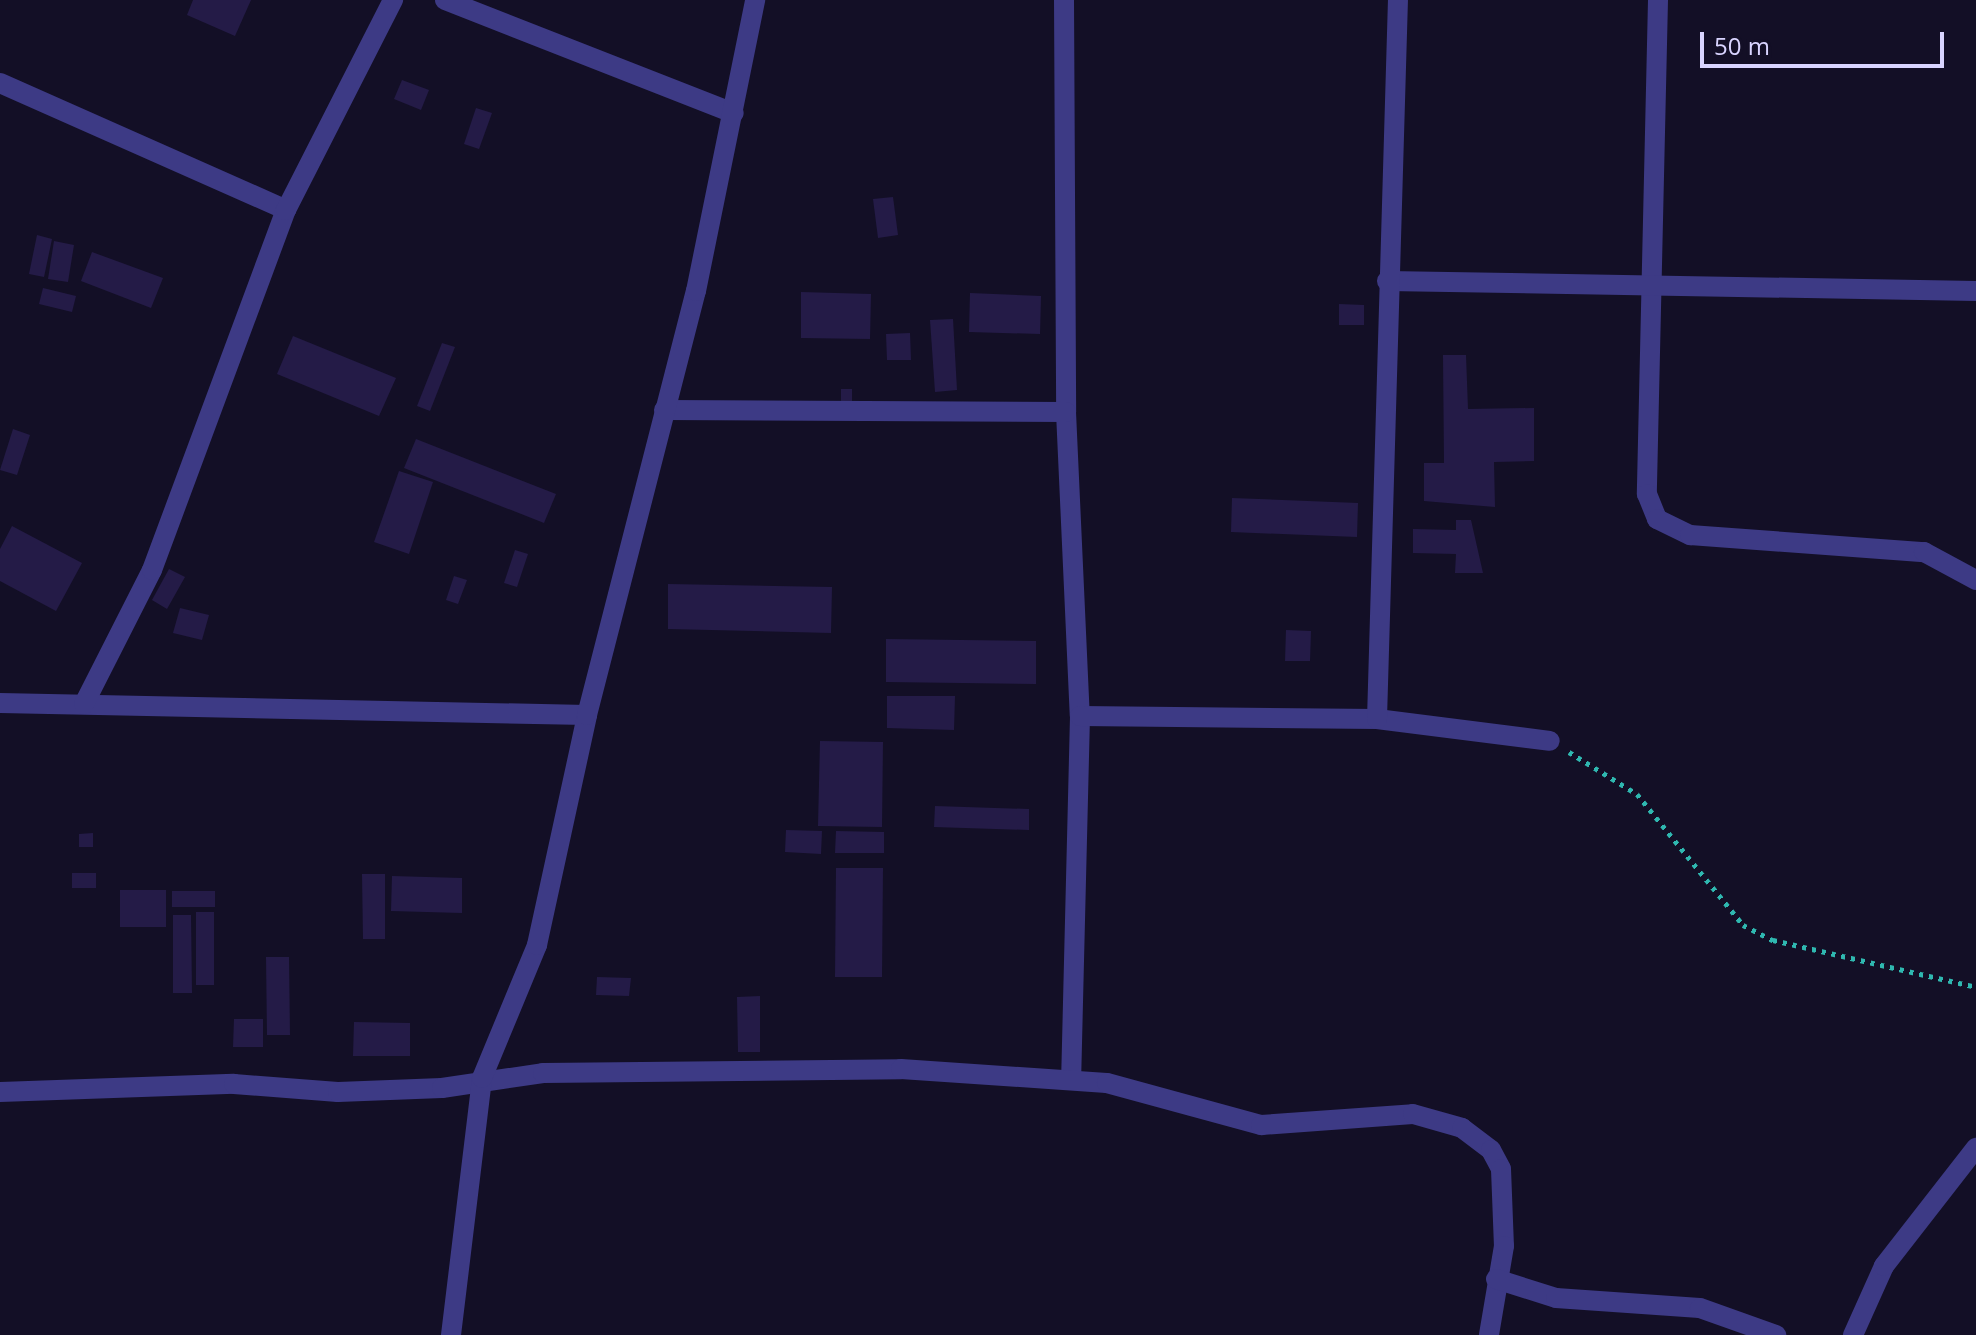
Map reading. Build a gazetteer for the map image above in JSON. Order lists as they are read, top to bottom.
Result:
{
  "scale_bar": "50 m"
}
